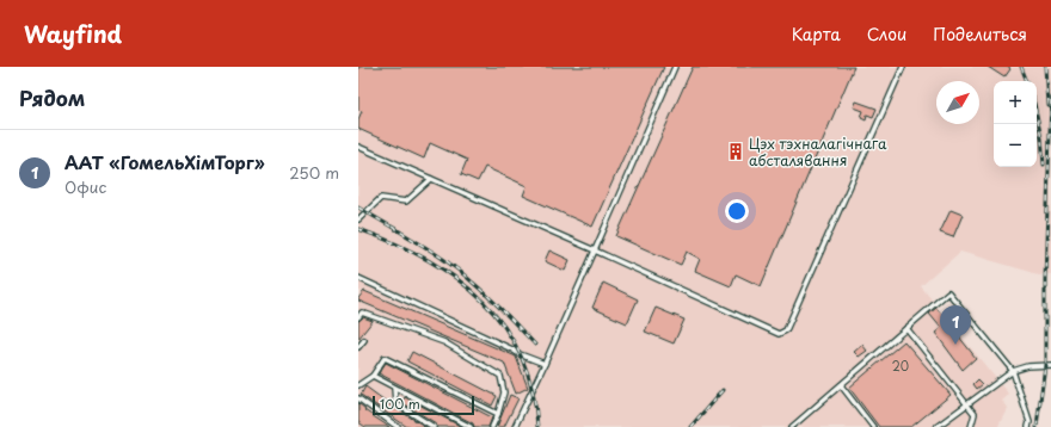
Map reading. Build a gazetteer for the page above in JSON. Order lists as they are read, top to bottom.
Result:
{
  "places": {
    "building": ["Цэх тэхналагічнага абсталявання"]
  },
  "house_numbers": ["20"],
  "scale_bar": "100 m",
  "north": "top right",
  "page": {
    "header": "Wayfind",
    "nav": ["Карта", "Слои", "Поделиться"],
    "heading": "Рядом",
    "map_buttons": ["+", "−"],
    "list": [
      {
        "mark": "1",
        "name": "ААТ «ГомельХімТорг»",
        "note": "Офис",
        "value": "250 m"
      }
    ],
    "pins": "1",
    "scale": "100 m"
  }
}
